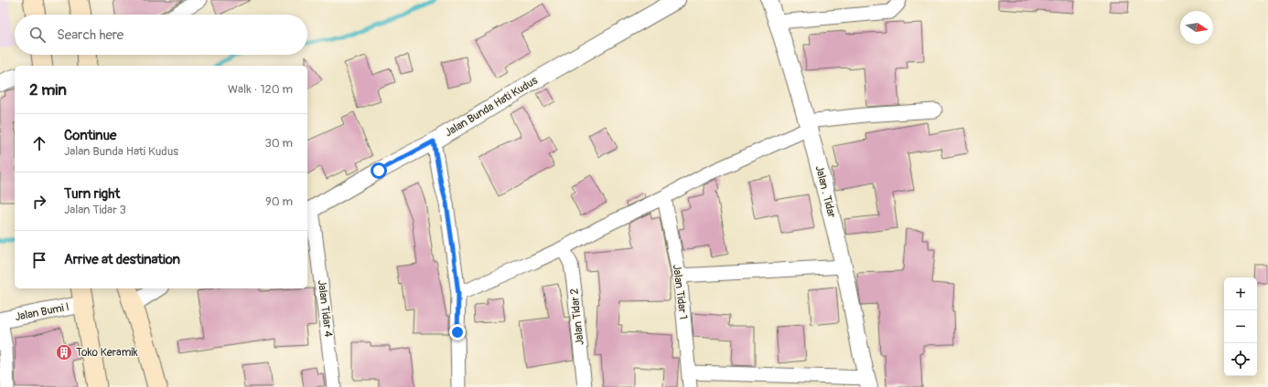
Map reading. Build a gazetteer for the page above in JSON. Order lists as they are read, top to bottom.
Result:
{
  "streets": {
    "street": [
      "Jalan Bunda Hati Kudus",
      "Jalan . Tidar",
      "Jalan Tidar 1",
      "Jalan Tidar 4",
      "Jalan Bumi I",
      "Jalan Tidar 2"
    ]
  },
  "crossings": [
    ["Jalan Bunda Hati Kudus", "Jalan Tidar 4"]
  ],
  "places": {
    "building": ["Toko Keramik"]
  },
  "north": "right",
  "page": {
    "search": "Search here",
    "heading": ["2 min", "Walk · 120 m"],
    "list": [
      ["Continue", "Jalan Bunda Hati Kudus", "30 m"],
      ["Turn right", "Jalan Tidar 3", "90 m"],
      "Arrive at destination"
    ],
    "map_buttons": ["+", "−"]
  }
}
